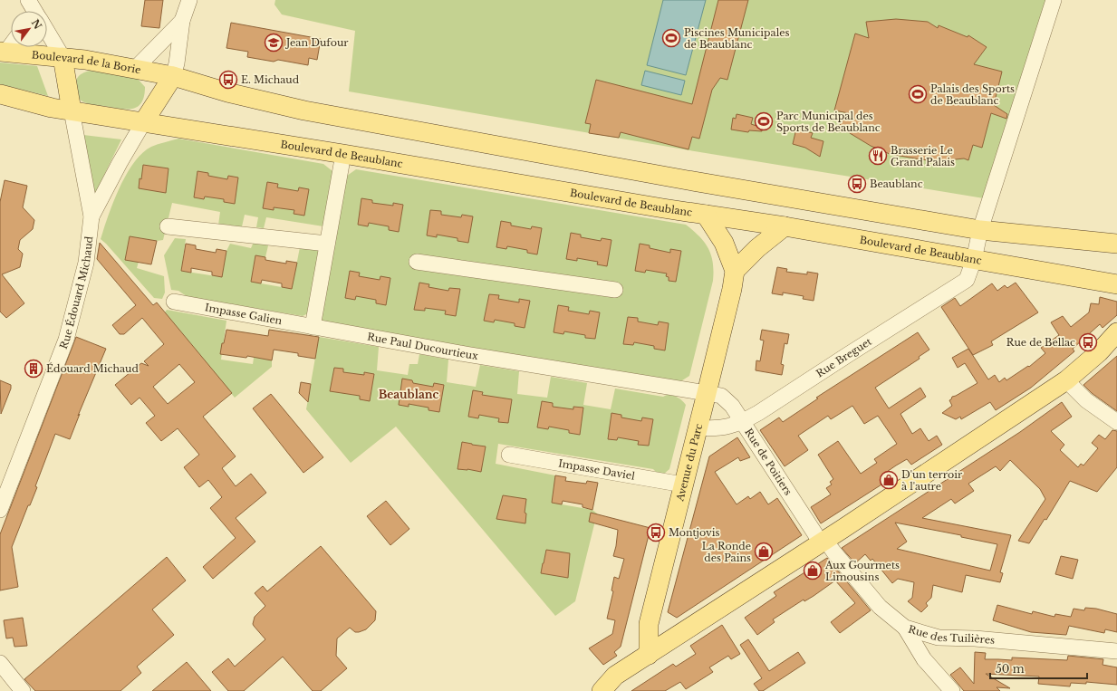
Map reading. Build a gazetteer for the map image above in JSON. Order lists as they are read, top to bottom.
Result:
{
  "streets": {
    "main road": [
      "Boulevard de la Borie",
      "Boulevard de Beaublanc",
      "Rue Édouard Michaud",
      "Avenue du Parc"
    ],
    "street": [
      "Impasse Galien",
      "Rue Paul Ducourtieux",
      "Rue Breguet",
      "Rue de Poitiers",
      "Impasse Daviel",
      "Rue des Tuilières"
    ]
  },
  "crossings": [
    ["Boulevard de la Borie", "Rue Édouard Michaud"],
    ["Boulevard de Beaublanc", "Rue Édouard Michaud"],
    ["Boulevard de Beaublanc", "Rue Breguet"],
    ["Boulevard de Beaublanc", "Avenue du Parc"],
    ["Impasse Galien", "Rue Paul Ducourtieux"],
    ["Rue Paul Ducourtieux", "Rue de Poitiers"],
    ["Rue Paul Ducourtieux", "Avenue du Parc"],
    ["Rue Breguet", "Rue de Poitiers"],
    ["Rue Breguet", "Avenue du Parc"],
    ["Rue de Poitiers", "Avenue du Parc"],
    ["Rue de Poitiers", "Rue des Tuilières"],
    ["Avenue du Parc", "Impasse Daviel"]
  ],
  "districts": ["Beaublanc"],
  "places": {
    "sports": ["Piscines Municipales de Beaublanc", "Palais des Sports de Beaublanc", "Parc Municipal des Sports de Beaublanc"],
    "school or university": ["Jean Dufour"],
    "bus stop": [
      "E. Michaud",
      "Beaublanc",
      "Rue de Bellac",
      "Montjovis"
    ],
    "restaurant": ["Brasserie Le Grand Palais"],
    "building": ["Édouard Michaud"],
    "shop": ["D'un terroir à l'autre", "La Ronde des Pains", "Aux Gourmets Limousins"]
  },
  "scale_bar": "50 m",
  "north": "top right"
}
